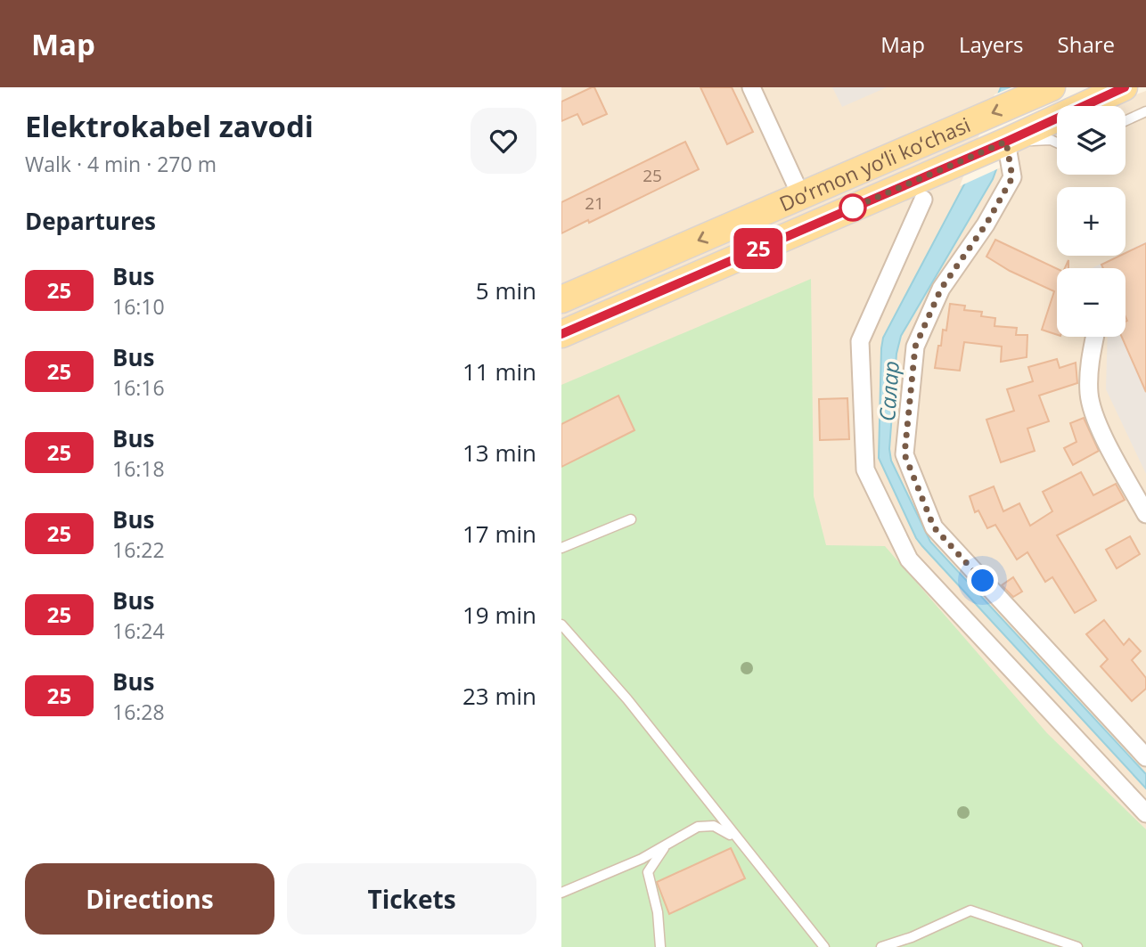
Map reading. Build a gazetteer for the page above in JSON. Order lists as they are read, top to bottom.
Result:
{
  "streets": {
    "main road": ["Do‘rmon yo‘li ko‘chasi"]
  },
  "water": ["Салар"],
  "lines": ["bus line 25"],
  "house_numbers": ["25", "21"],
  "page": {
    "header": "Map",
    "nav": ["Map", "Layers", "Share"],
    "heading": [
      ["Elektrokabel zavodi", "Walk · 4 min · 270 m"],
      "Departures"
    ],
    "on_map": "25",
    "map_buttons": ["+", "−"],
    "list": [
      {
        "mark": "25",
        "name": "Bus",
        "note": "16:10",
        "value": "5 min"
      },
      {
        "mark": "25",
        "name": "Bus",
        "note": "16:16",
        "value": "11 min"
      },
      {
        "mark": "25",
        "name": "Bus",
        "note": "16:18",
        "value": "13 min"
      },
      {
        "mark": "25",
        "name": "Bus",
        "note": "16:22",
        "value": "17 min"
      },
      {
        "mark": "25",
        "name": "Bus",
        "note": "16:24",
        "value": "19 min"
      },
      {
        "mark": "25",
        "name": "Bus",
        "note": "16:28",
        "value": "23 min"
      }
    ],
    "buttons": ["Directions", "Tickets"]
  }
}
